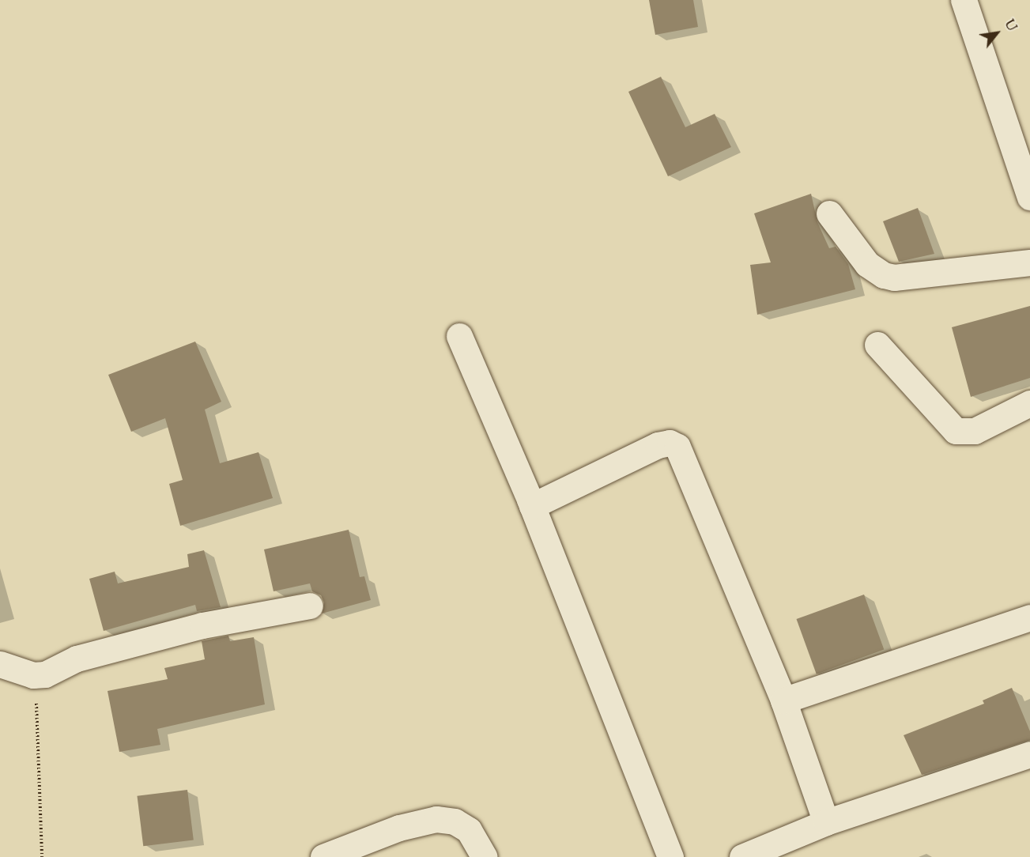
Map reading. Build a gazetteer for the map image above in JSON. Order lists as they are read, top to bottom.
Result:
{
  "north": "top right"
}
